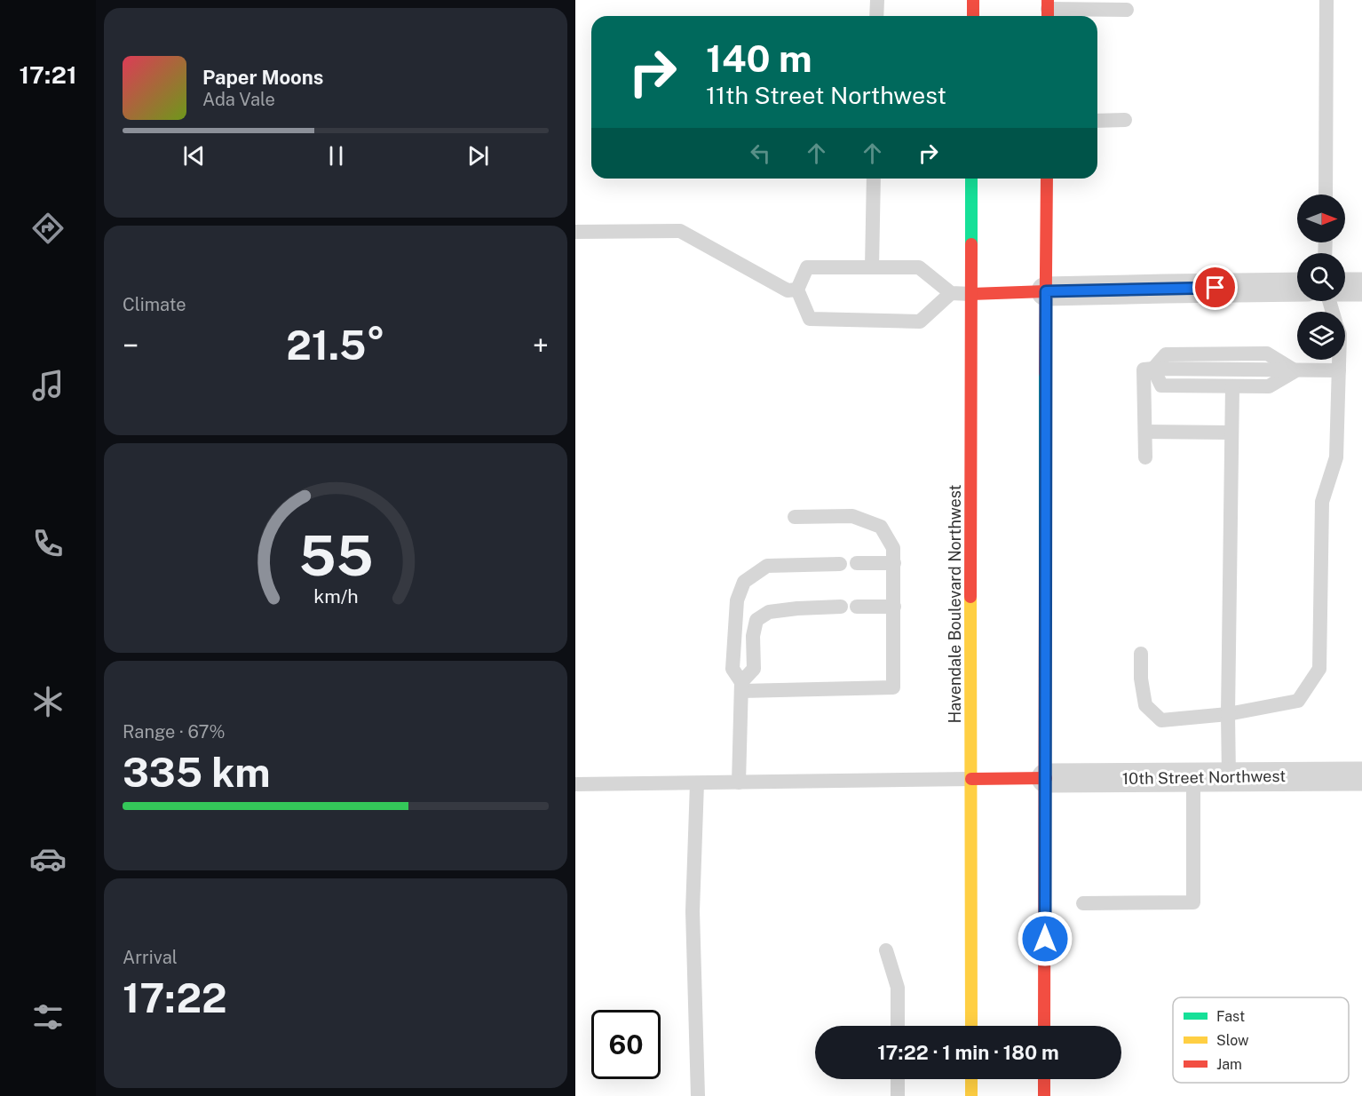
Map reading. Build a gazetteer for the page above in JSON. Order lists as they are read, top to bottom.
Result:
{
  "streets": {
    "main road": ["Havendale Boulevard Northwest"],
    "street": ["10th Street Northwest"]
  },
  "legend": ["Fast", "Slow", "Jam"],
  "north": "right",
  "page": {
    "tabs": "17:21",
    "turn": ["140 m", "11th Street Northwest"],
    "song": ["Paper Moons", "Ada Vale"],
    "tile": [
      "Climate",
      ["Range · 67%", "335 km"],
      ["Arrival", "17:22"]
    ],
    "heat": ["−", "21.5°", "+"],
    "limit": "60",
    "trip": "17:22 · 1 min · 180 m",
    "gauge": ["55", "km/h"]
  }
}
